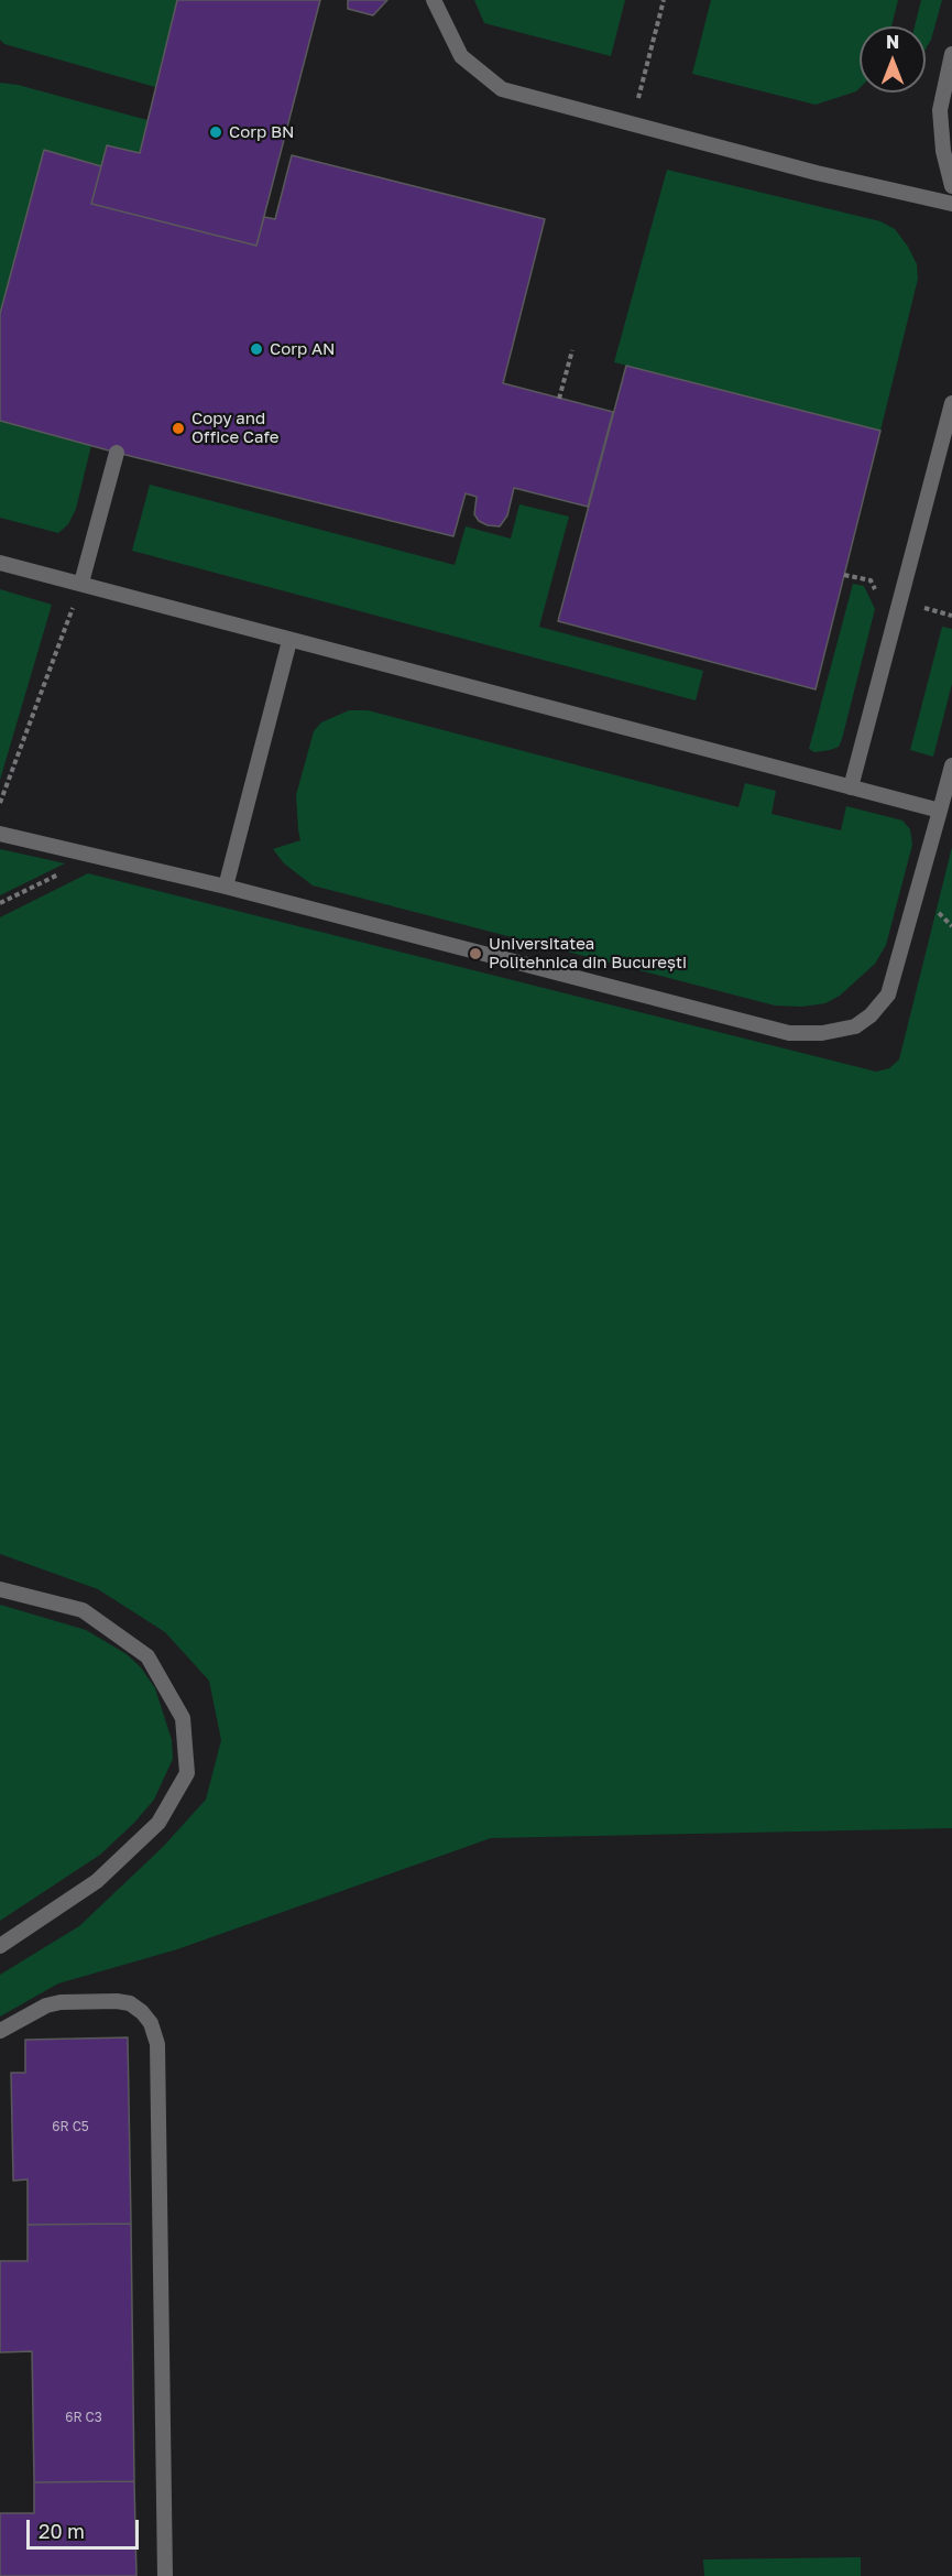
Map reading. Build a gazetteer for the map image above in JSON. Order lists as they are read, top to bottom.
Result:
{
  "places": [
    "Corp BN",
    "Corp AN",
    "Copy and Office Cafe",
    "Universitatea Politehnica din București"
  ],
  "house_numbers": ["6R C5", "6R C3"],
  "scale_bar": "20 m",
  "north": "top"
}
